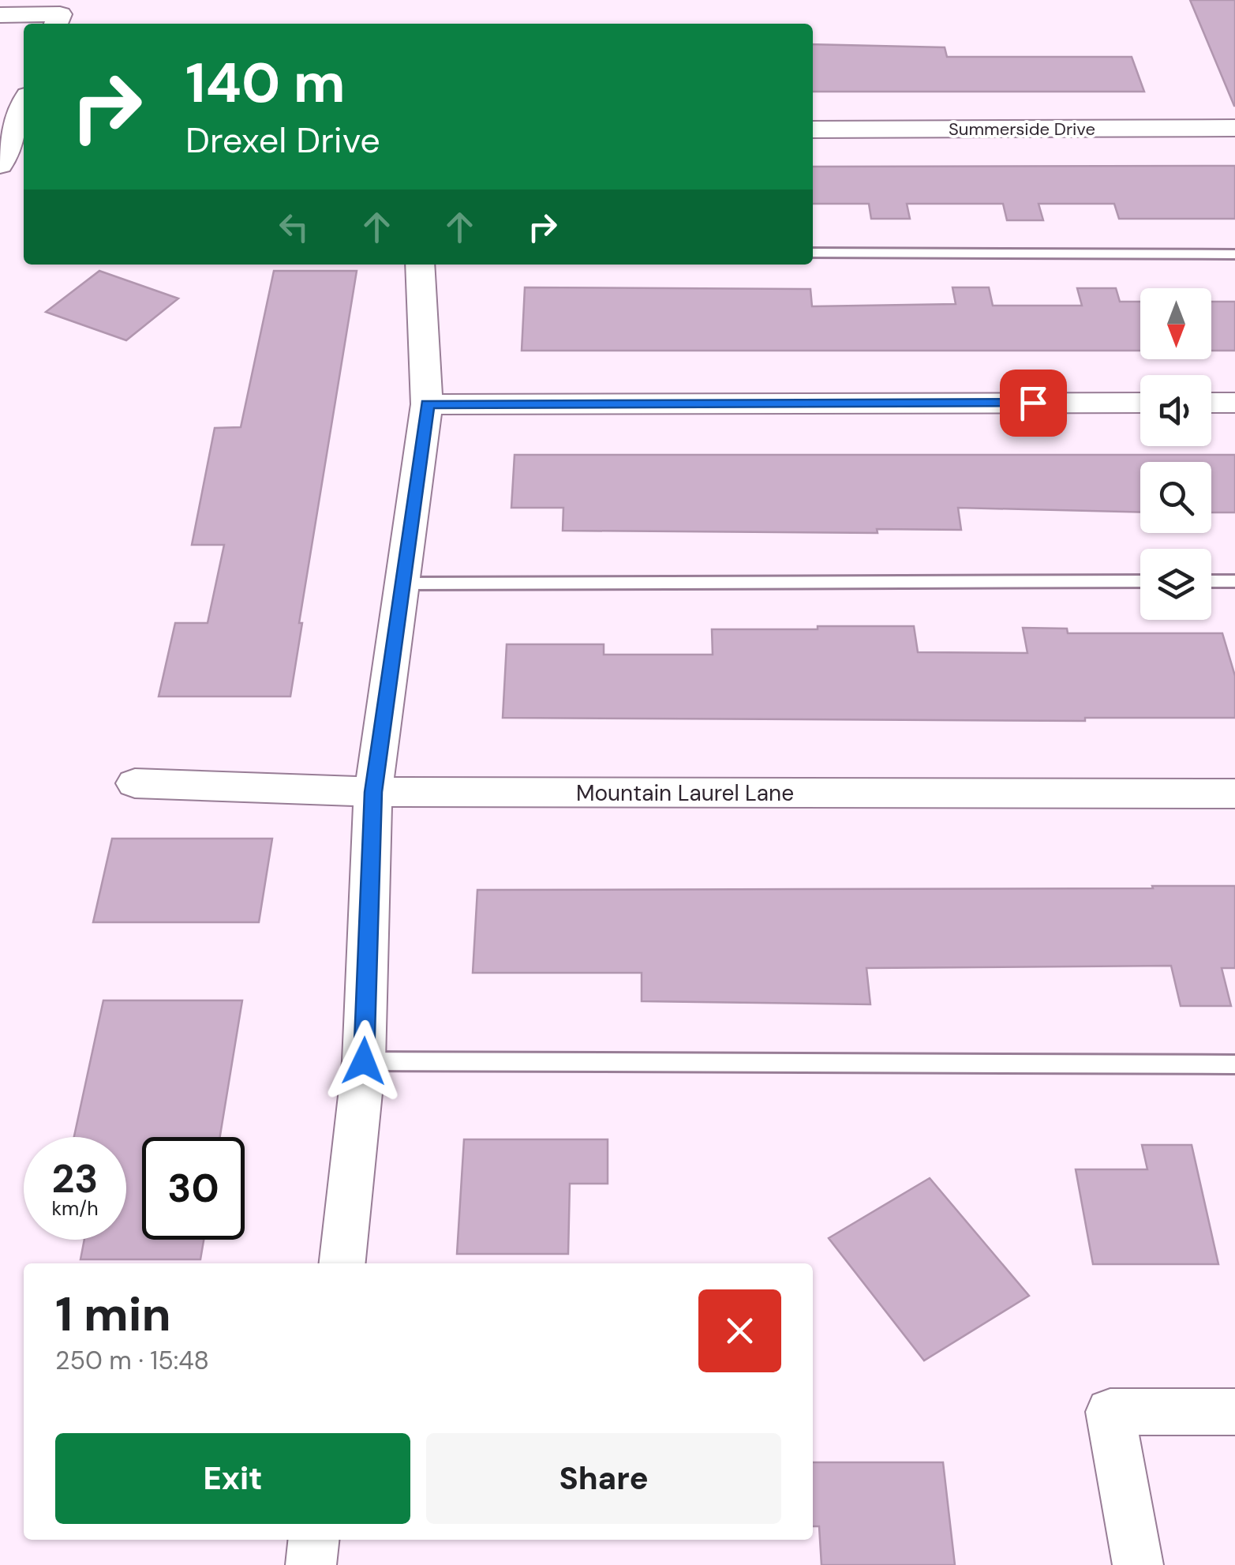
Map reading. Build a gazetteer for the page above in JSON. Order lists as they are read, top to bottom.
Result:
{
  "streets": {
    "street": ["Summerside Drive", "Mountain Laurel Lane"]
  },
  "north": "bottom",
  "page": {
    "turn": ["140 m", "Drexel Drive"],
    "speed": "23 km/h",
    "limit": "30",
    "heading": ["1 min", "250 m · 15:48"],
    "buttons": ["Exit", "Share"]
  }
}
